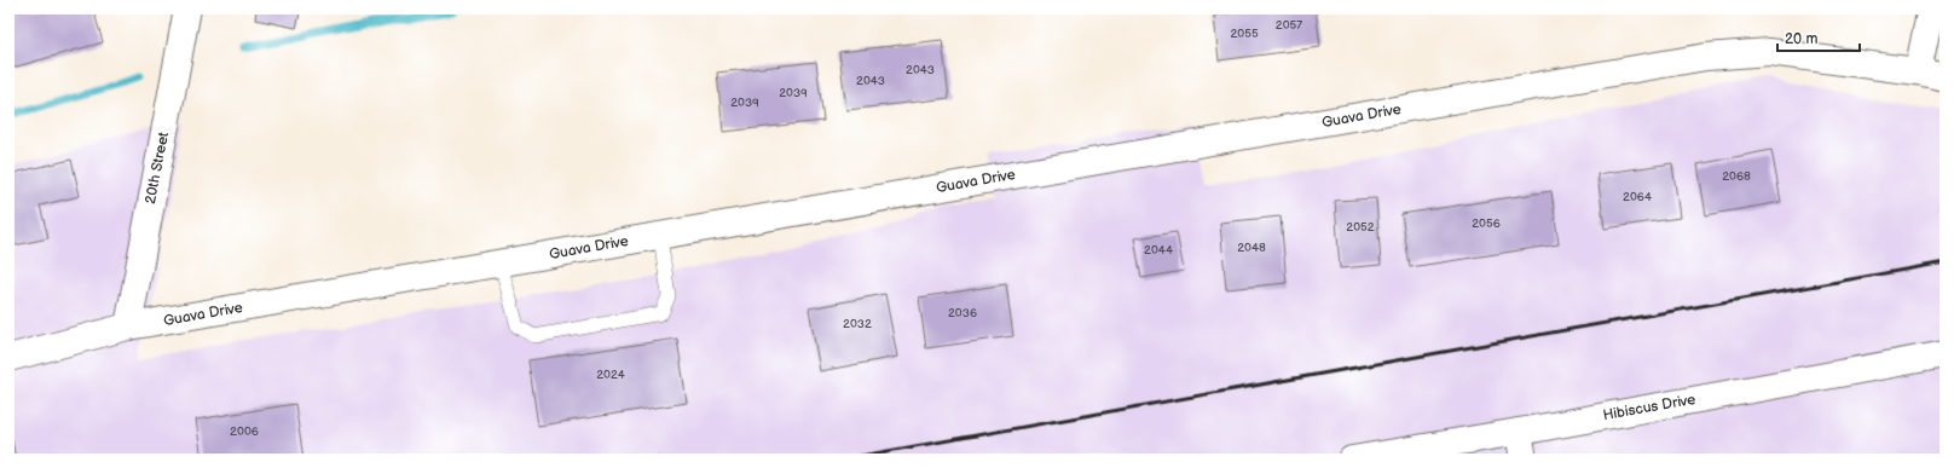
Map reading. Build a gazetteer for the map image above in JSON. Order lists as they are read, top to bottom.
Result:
{
  "streets": {
    "street": ["Guava Drive", "20th Street", "Hibiscus Drive"]
  },
  "crossings": [
    ["Guava Drive", "20th Street"]
  ],
  "house_numbers": [
    "2057",
    "2055",
    "2043",
    "2043",
    "2039",
    "2039",
    "2068",
    "2064",
    "2056",
    "2052",
    "2048",
    "2044",
    "2036",
    "2032",
    "2024",
    "2006"
  ],
  "scale_bar": "20 m"
}
